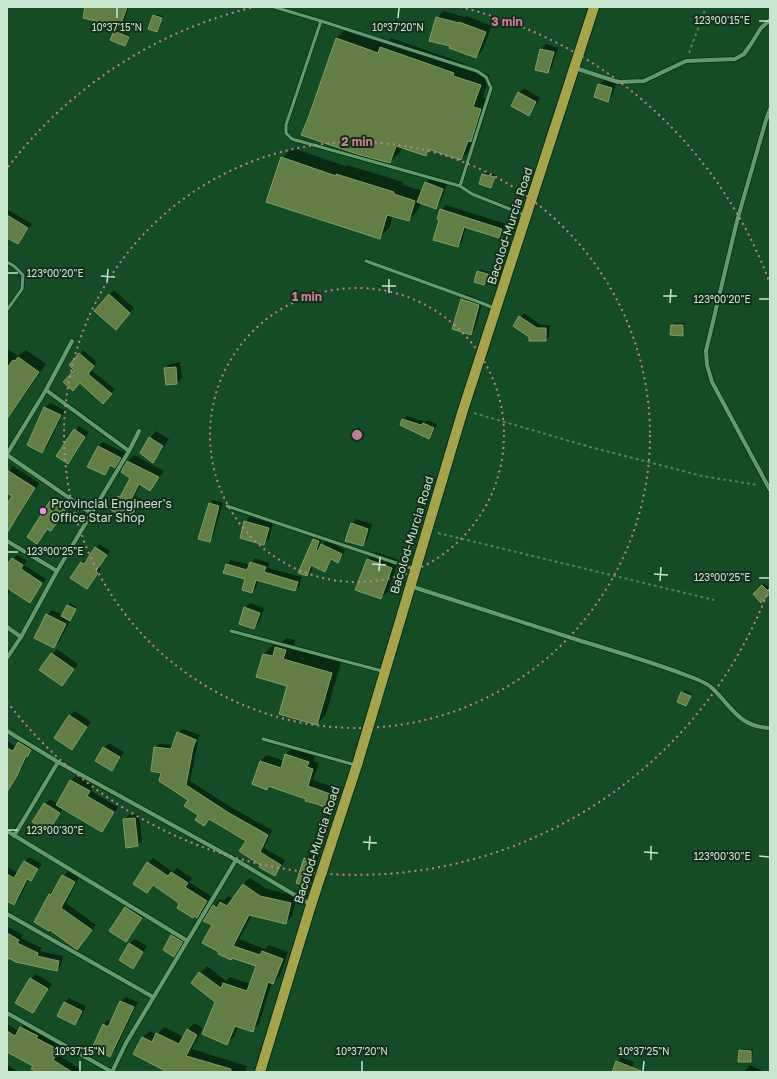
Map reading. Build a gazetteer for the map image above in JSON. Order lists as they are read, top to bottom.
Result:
{
  "streets": {
    "main road": ["Bacolod-Murcia Road"]
  },
  "places": ["Provincial Engineer's Office Star Shop"],
  "coordinates": [
    "123°00'15\"E",
    "10°37'15\"N",
    "10°37'20\"N",
    "123°00'20\"E",
    "123°00'25\"E",
    "123°00'30\"E",
    "10°37'25\"N"
  ],
  "rings": ["3 min", "2 min", "1 min"]
}
